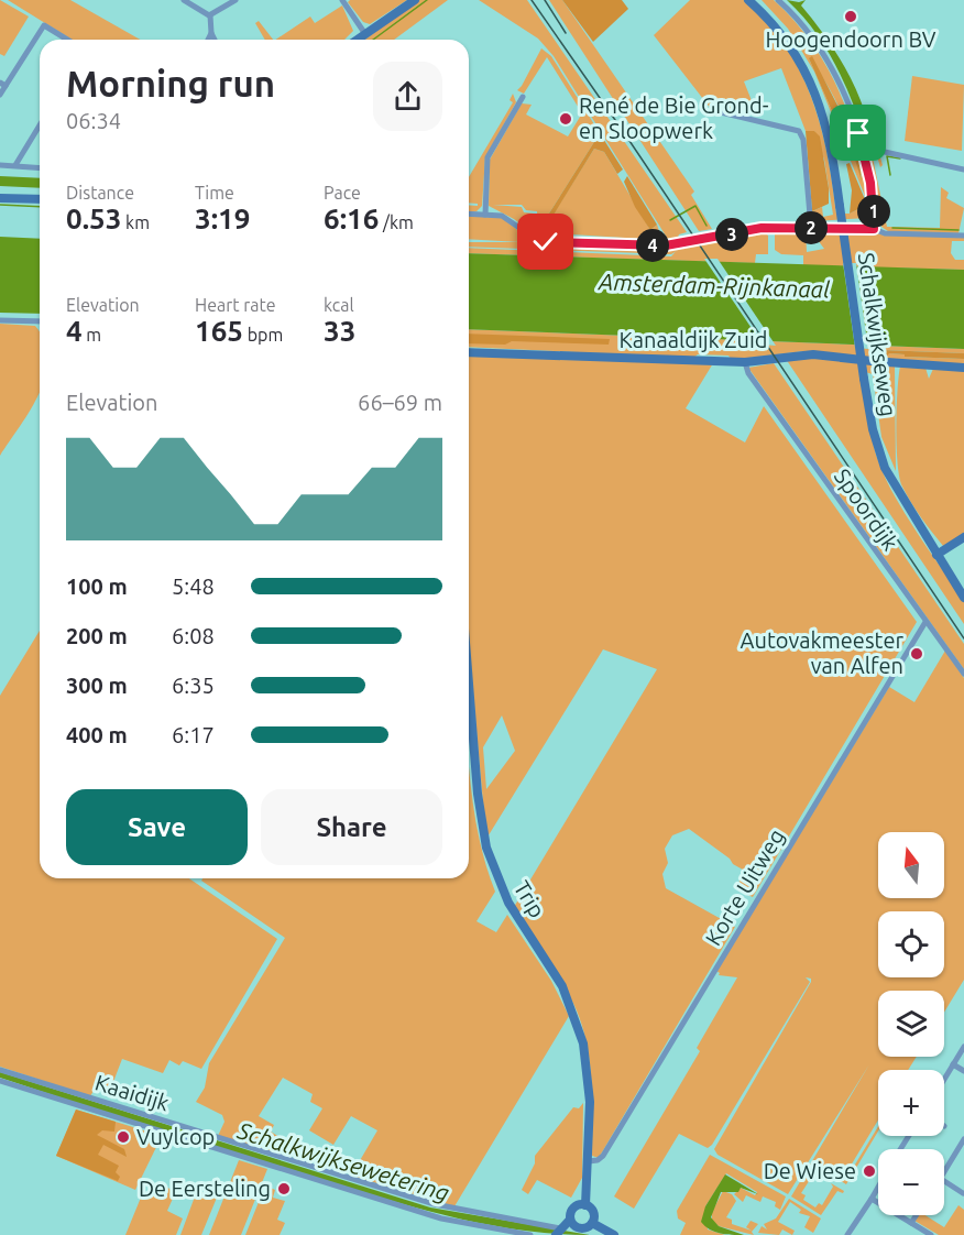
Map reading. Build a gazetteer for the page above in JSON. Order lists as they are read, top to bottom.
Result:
{
  "streets": {
    "street": [
      "Schalkwijkseweg",
      "Kanaaldijk Zuid",
      "Spoordijk",
      "Korte Uitweg",
      "Trip",
      "Kaaidijk"
    ]
  },
  "crossings": [
    ["Kanaaldijk Zuid", "Spoordijk"],
    ["Spoordijk", "Korte Uitweg"],
    ["Korte Uitweg", "Trip"]
  ],
  "water": ["Amsterdam-Rijnkanaal", "Schalkwijksewetering"],
  "places": [
    "Hoogendoorn BV",
    "René de Bie Grond- en Sloopwerk",
    "Autovakmeester van Alfen",
    "Vuylcop",
    "De Wiese",
    "De Eersteling"
  ],
  "north": "top",
  "page": {
    "heading": ["Morning run", "06:34"],
    "stats": [
      ["Distance", "0.53 km"],
      ["Time", "3:19"],
      ["Pace", "6:16 /km"],
      ["Elevation", "4 m"],
      ["Heart rate", "165 bpm"],
      ["kcal", "33"]
    ],
    "pins": [
      "1",
      "2",
      "3",
      "4"
    ],
    "chart": ["Elevation", "66–69 m"],
    "list": [
      {
        "name": "100 m",
        "note": "5:48"
      },
      {
        "name": "200 m",
        "note": "6:08"
      },
      {
        "name": "300 m",
        "note": "6:35"
      },
      {
        "name": "400 m",
        "note": "6:17"
      }
    ],
    "buttons": ["Save", "Share"],
    "map_buttons": ["+", "−"]
  }
}
